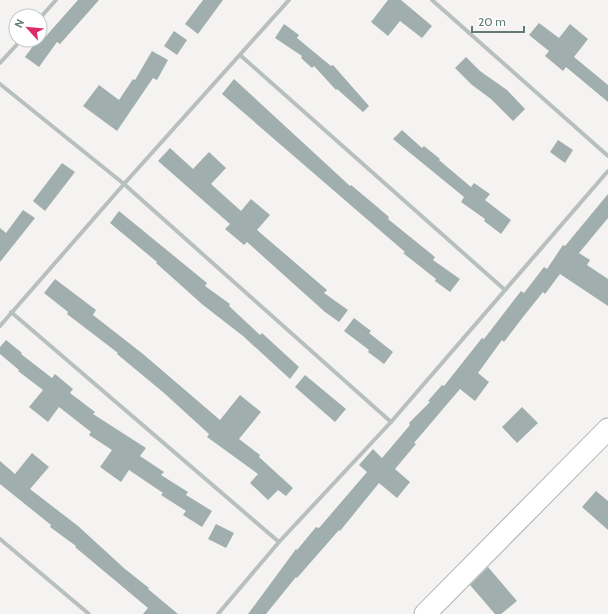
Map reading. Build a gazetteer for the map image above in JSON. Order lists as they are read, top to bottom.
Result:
{
  "scale_bar": "20 m",
  "north": "top left"
}
